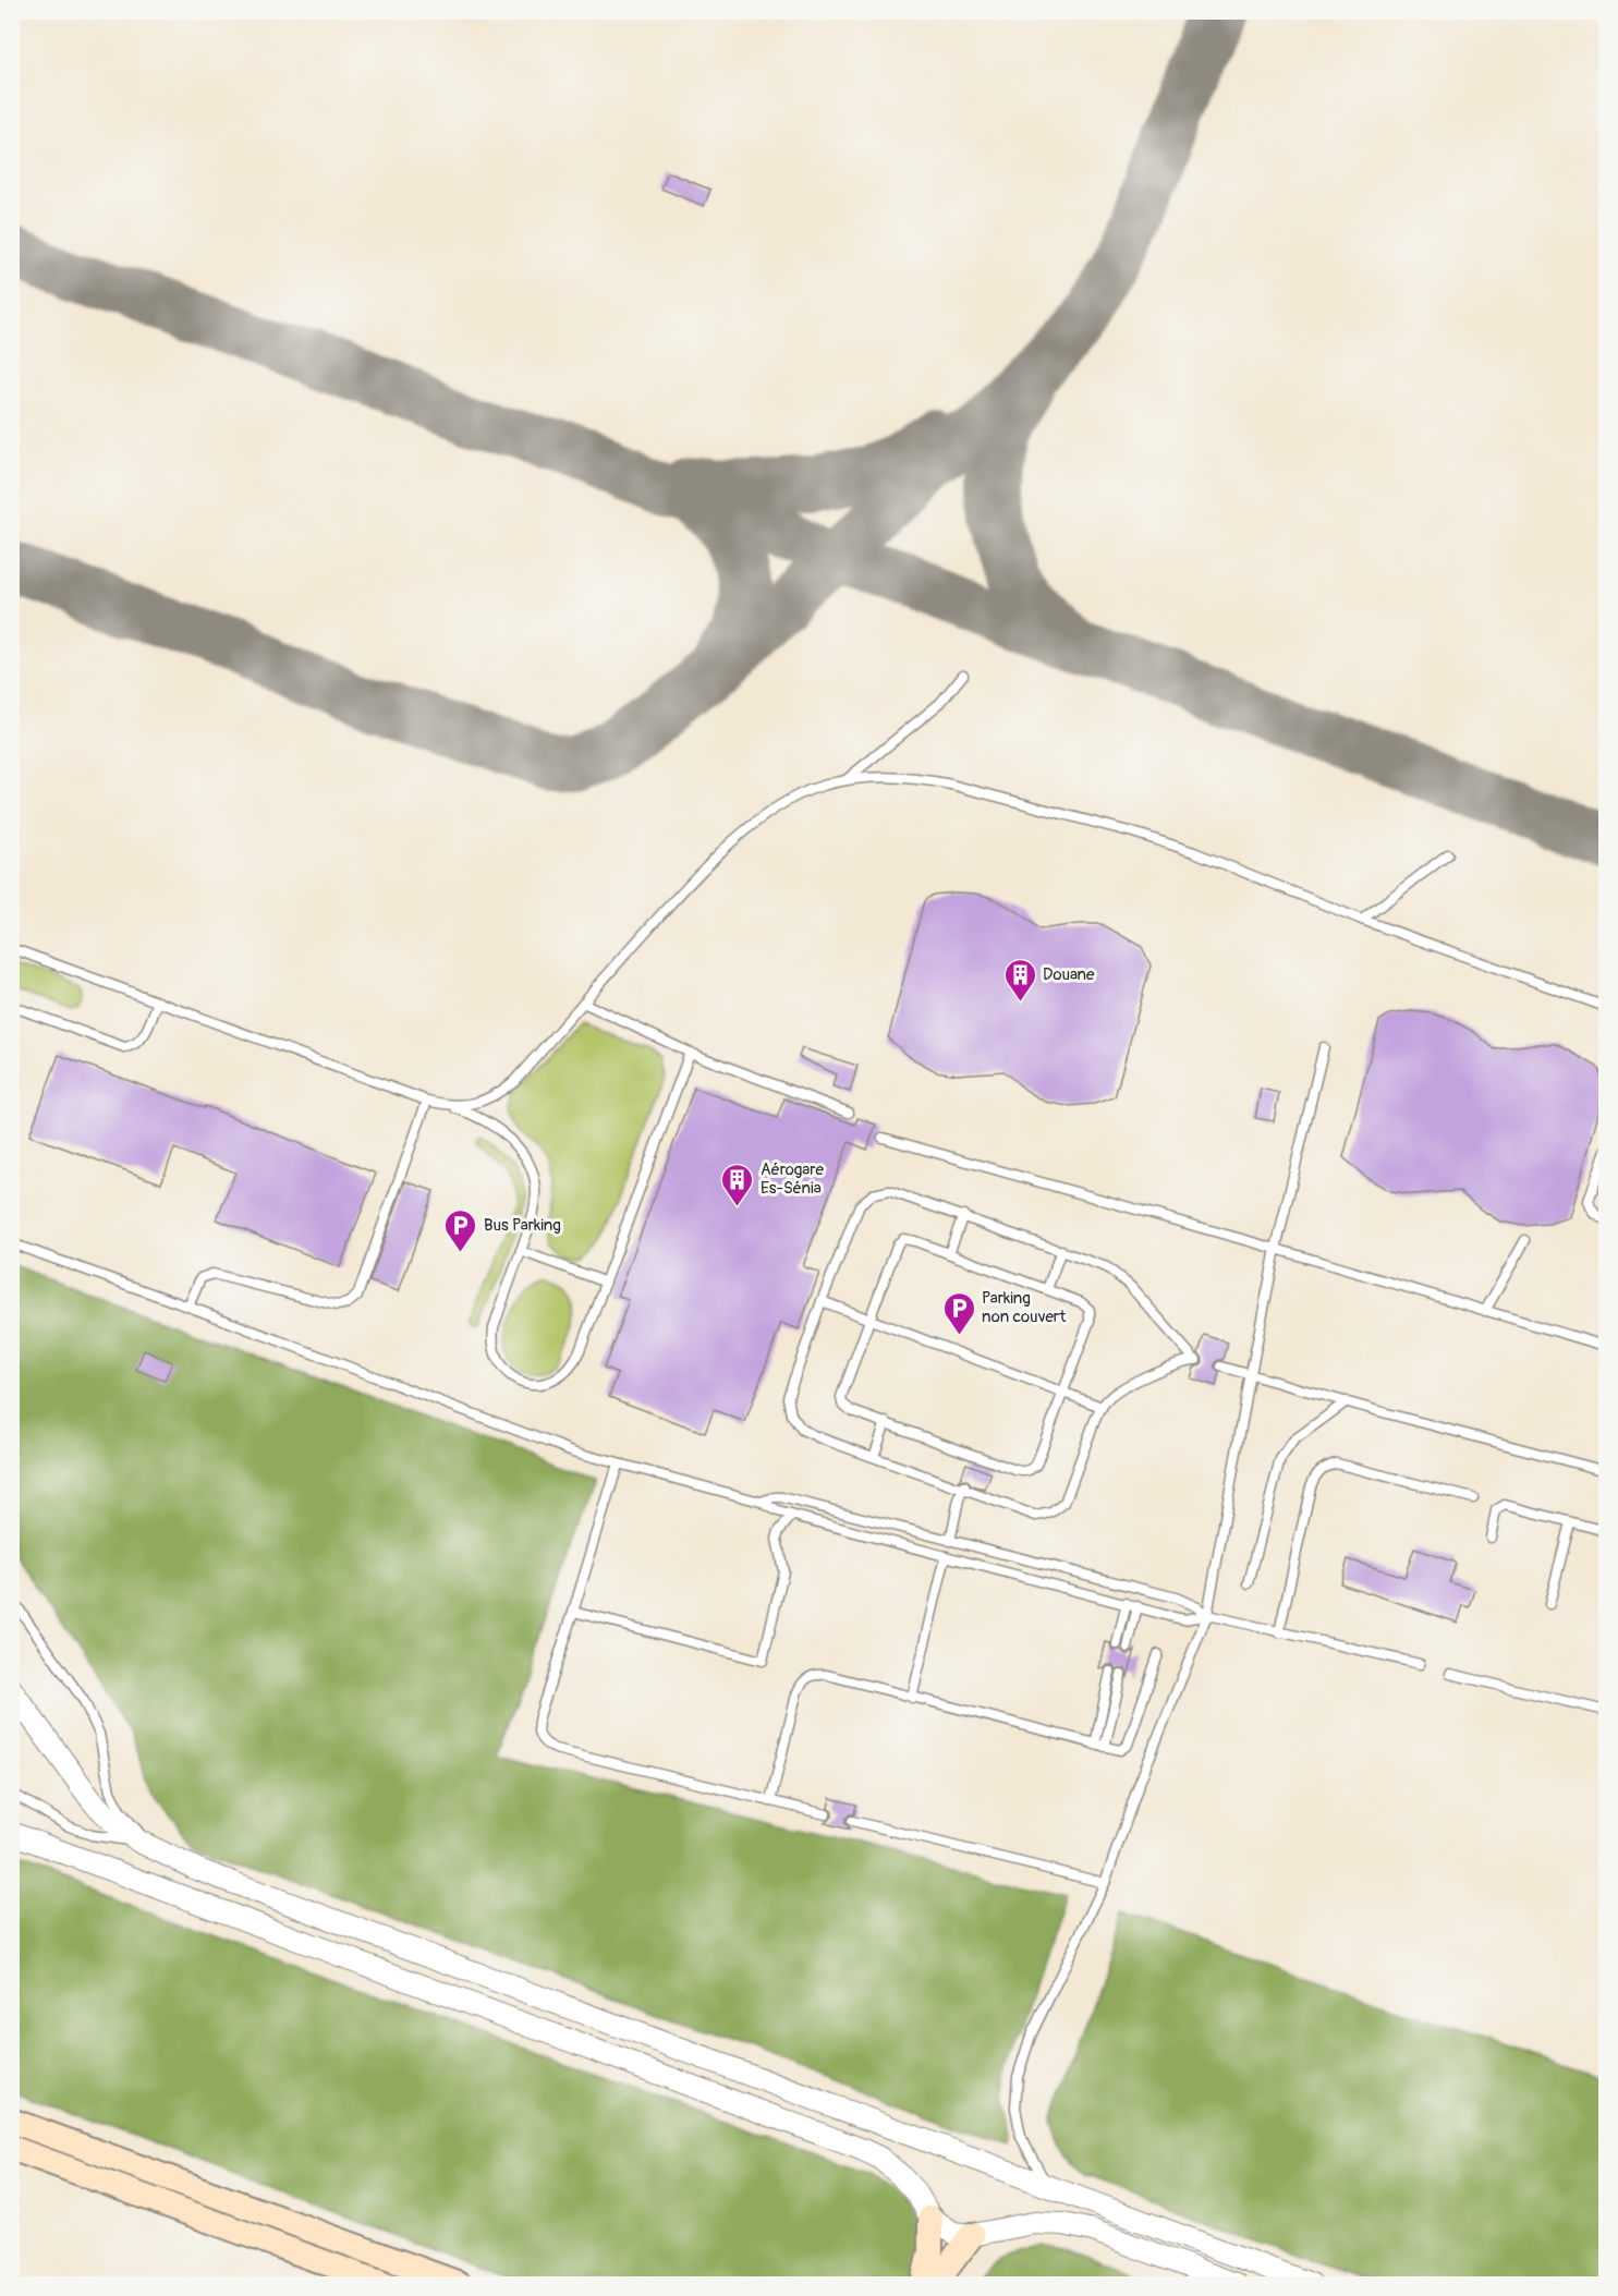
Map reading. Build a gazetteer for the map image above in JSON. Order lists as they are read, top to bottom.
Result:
{
  "places": {
    "building": ["Douane", "Aérogare Es-Sénia"],
    "parking": ["Bus Parking", "Parking non couvert"]
  }
}
